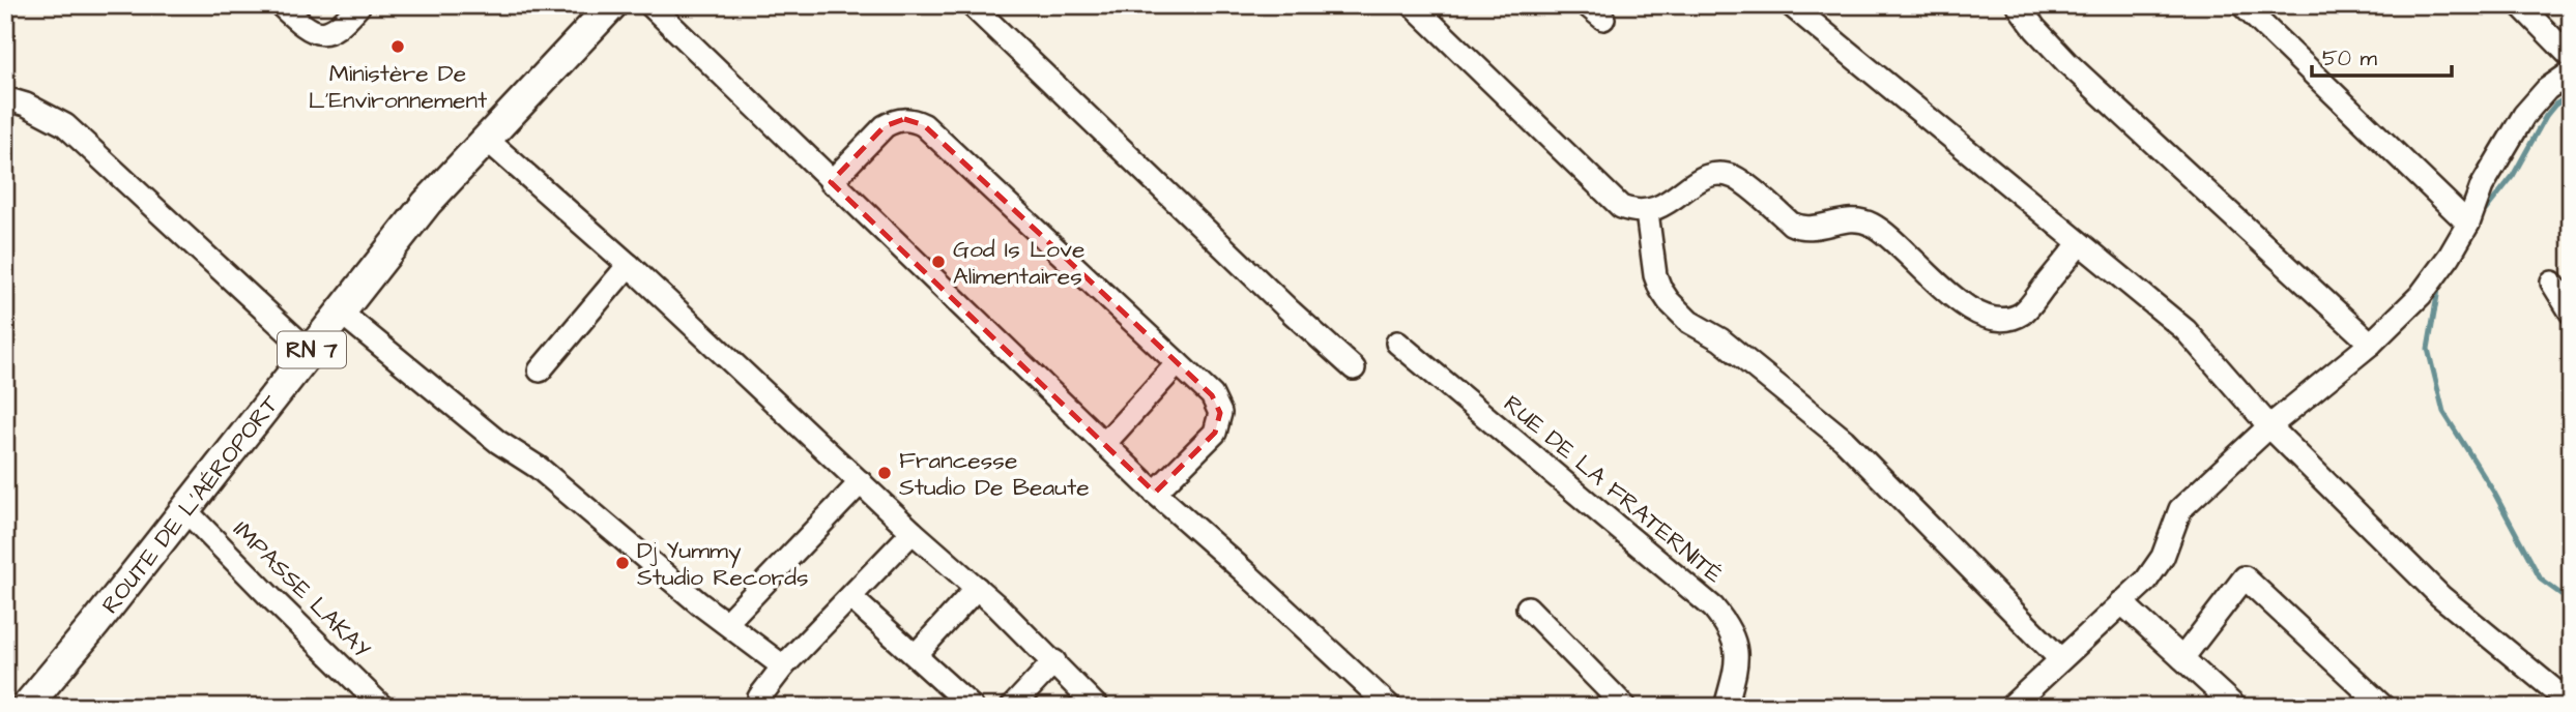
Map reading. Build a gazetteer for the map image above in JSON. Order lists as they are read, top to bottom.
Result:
{
  "streets": {
    "main road": ["RN 7", "ROUTE DE L’AÉROPORT"],
    "street": ["RUE DE LA FRATERNITÉ", "IMPASSE LAKAY"]
  },
  "crossings": [
    ["ROUTE DE L’AÉROPORT", "IMPASSE LAKAY"]
  ],
  "places": [
    "Ministère De L'Environnement",
    "God Is Love Alimentaires",
    "Francesse Studio De Beaute",
    "Dj Yummy Studio Records"
  ],
  "scale_bar": "50 m"
}
